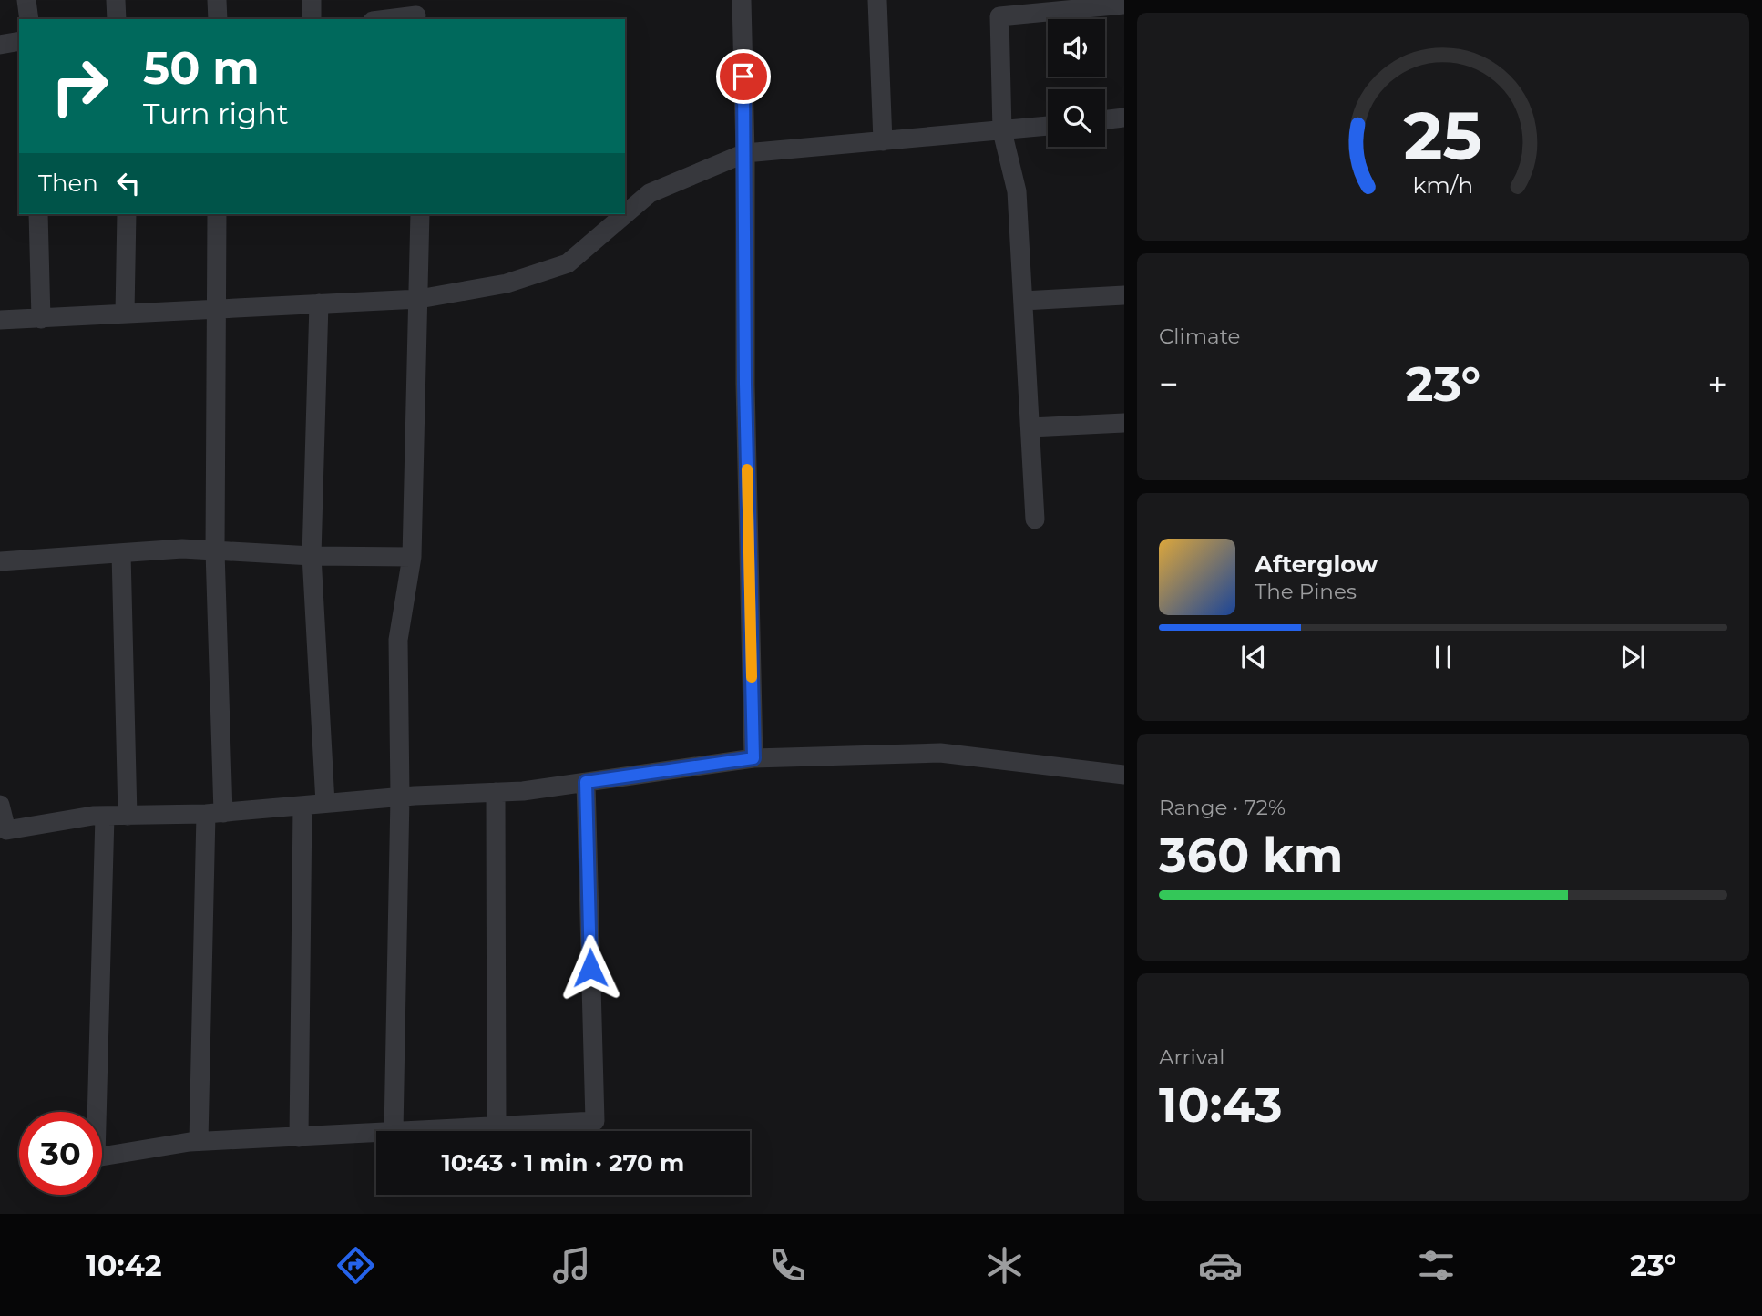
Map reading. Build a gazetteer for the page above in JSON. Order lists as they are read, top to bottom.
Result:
{
  "page": {
    "turn": ["50 m", "Turn right"],
    "then": "Then",
    "tile": [
      "Climate",
      ["Range · 72%", "360 km"],
      ["Arrival", "10:43"]
    ],
    "heat": ["−", "23°", "+"],
    "song": ["Afterglow", "The Pines"],
    "limit": "30",
    "trip": "10:43 · 1 min · 270 m",
    "tabs": ["10:42", "23°"],
    "gauge": ["25", "km/h"]
  }
}
